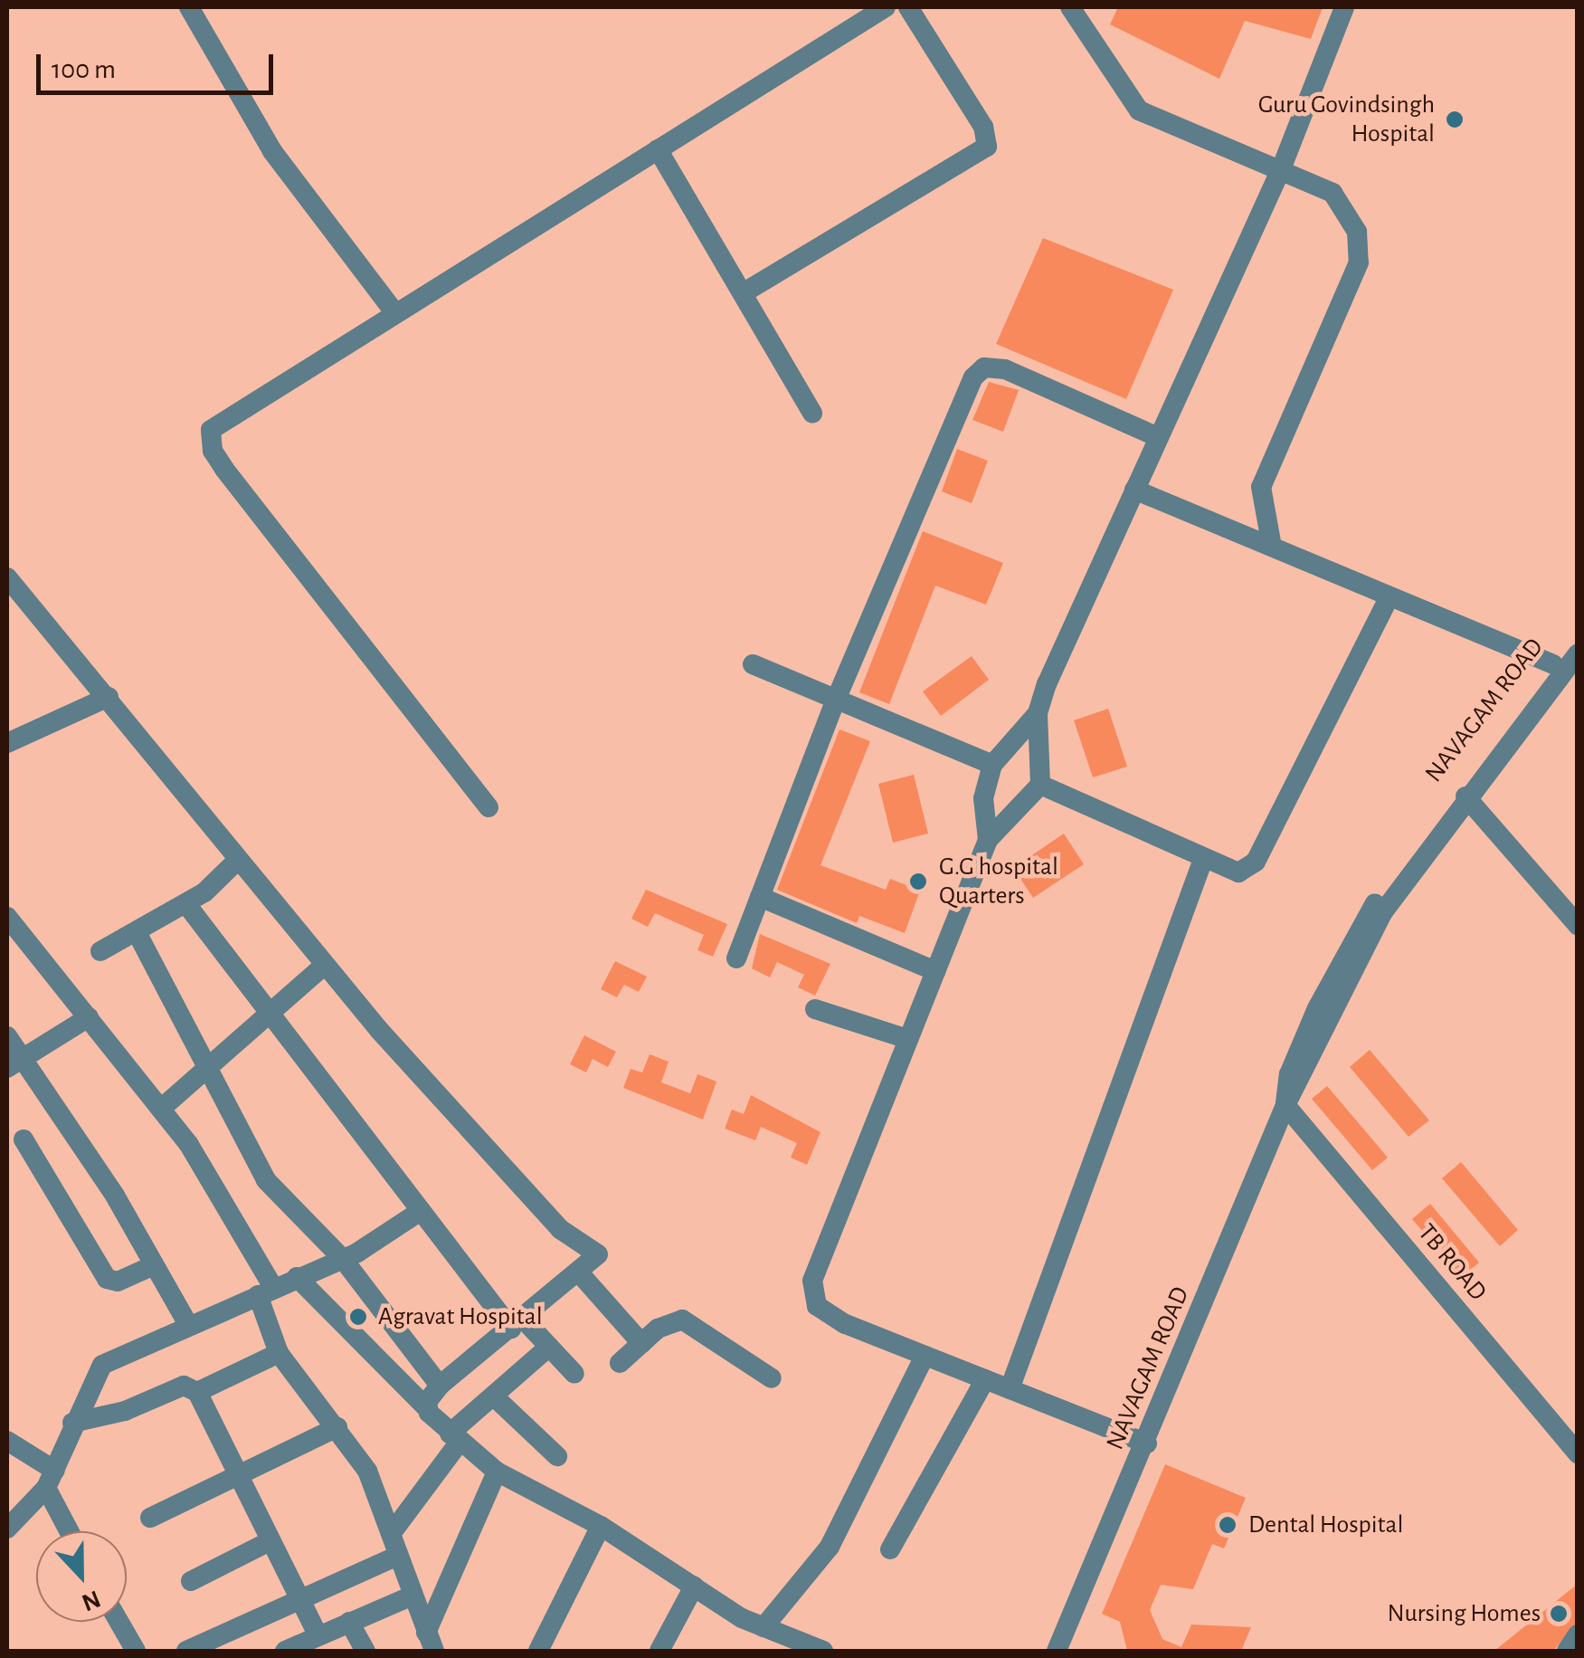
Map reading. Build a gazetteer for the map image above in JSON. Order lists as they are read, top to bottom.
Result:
{
  "streets": {
    "street": ["NAVAGAM ROAD", "TB ROAD"]
  },
  "crossings": [
    ["NAVAGAM ROAD", "TB ROAD"]
  ],
  "places": [
    "Guru Govindsingh Hospital",
    "G.G hospital Quarters",
    "Agravat Hospital",
    "Dental Hospital",
    "Nursing Homes"
  ],
  "scale_bar": "100 m",
  "north": "bottom"
}
